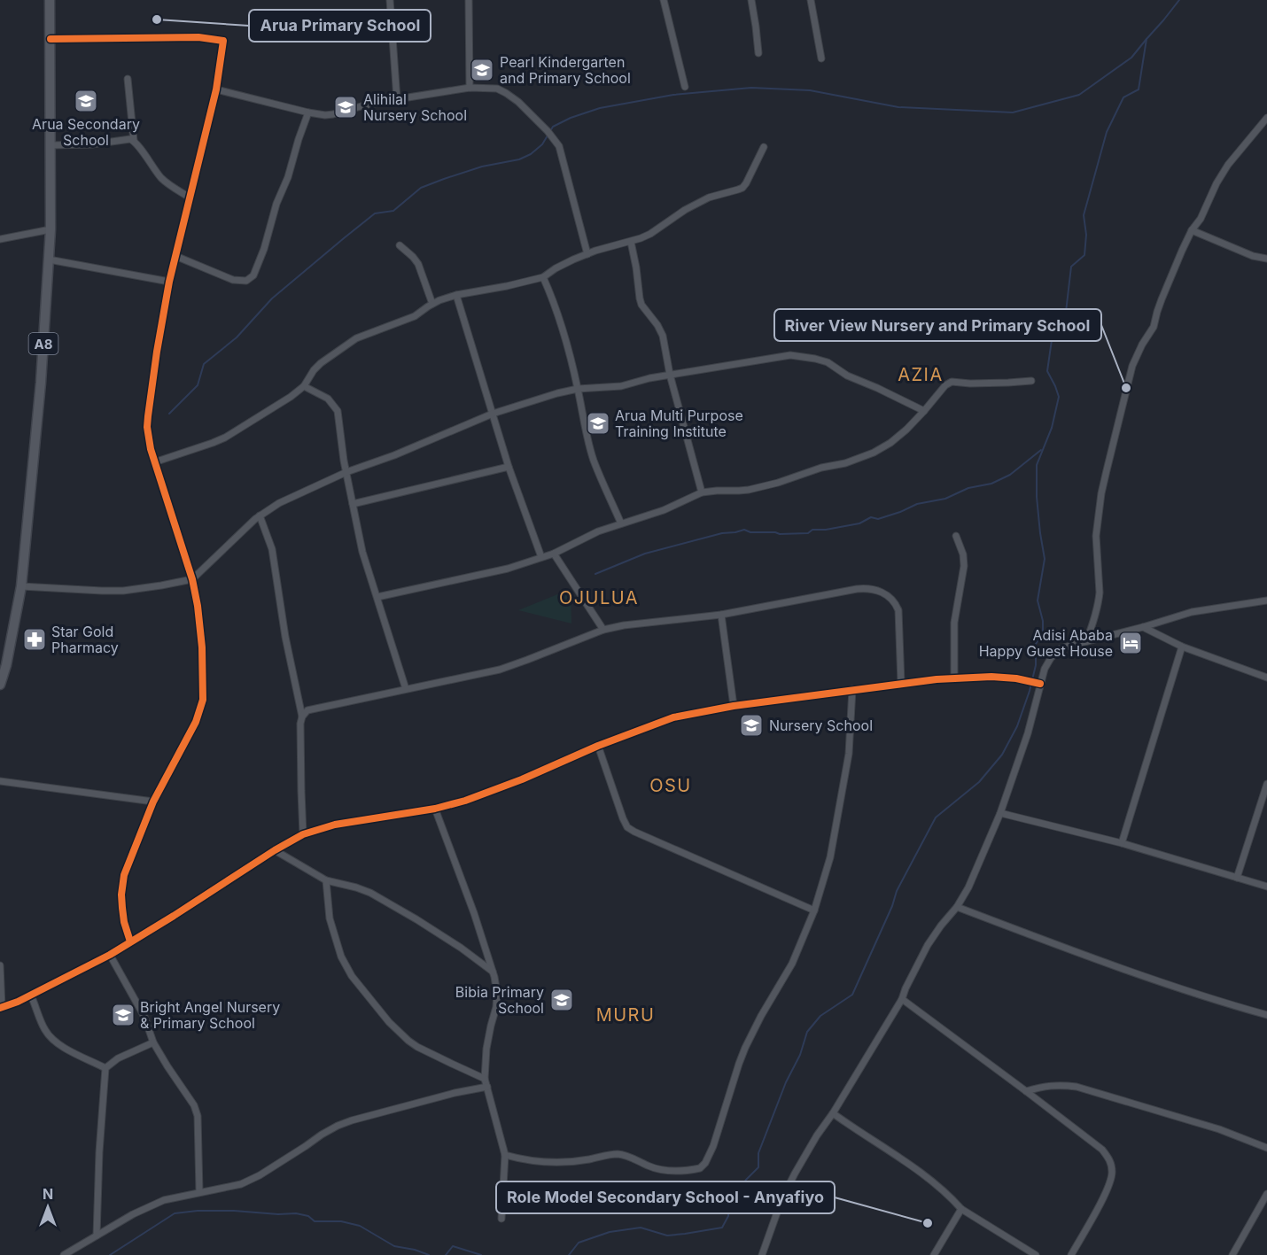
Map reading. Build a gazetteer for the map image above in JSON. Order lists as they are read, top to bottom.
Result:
{
  "streets": {
    "main road": ["A8"]
  },
  "districts": [
    "AZIA",
    "OJULUA",
    "OSU",
    "MURU"
  ],
  "places": {
    "other": ["Arua Primary School", "River View Nursery and Primary School", "Role Model Secondary School - Anyafiyo"],
    "school or university": [
      "Pearl Kindergarten and Primary School",
      "Arua Secondary School",
      "Alihilal Nursery School",
      "Arua Multi Purpose Training Institute",
      "Nursery School",
      "Bibia Primary School",
      "Bright Angel Nursery & Primary School"
    ],
    "pharmacy": ["Star Gold Pharmacy"],
    "hotel": ["Adisi Ababa Happy Guest House"]
  },
  "north": "top"
}
